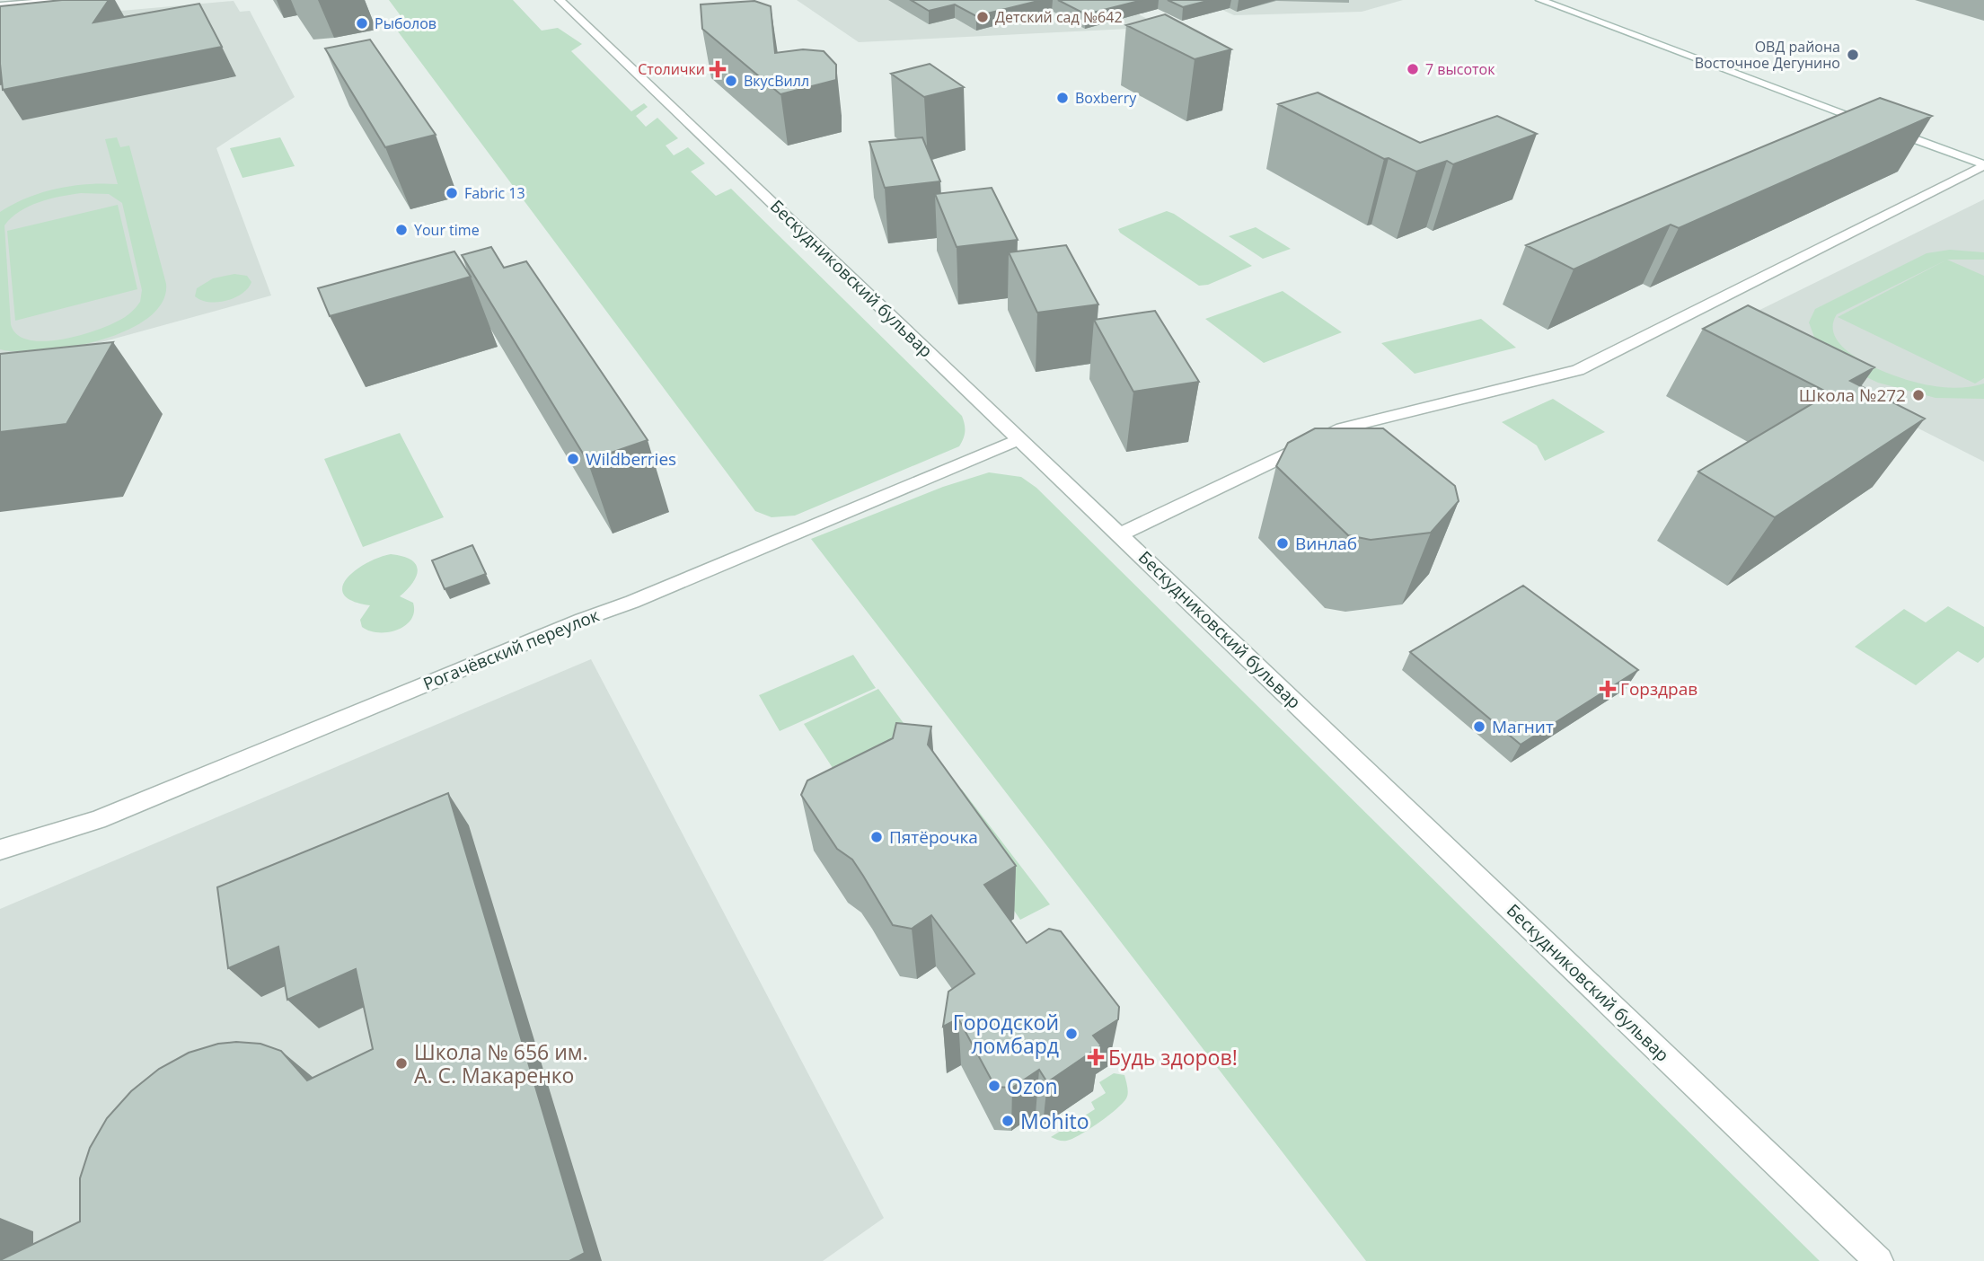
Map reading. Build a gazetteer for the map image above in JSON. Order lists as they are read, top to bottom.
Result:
{
  "streets": {
    "street": ["Бескудниковский бульвар", "Рогачёвский переулок"]
  },
  "crossings": [
    ["Бескудниковский бульвар", "Рогачёвский переулок"]
  ],
  "places": {
    "other": [
      "Детский сад №642",
      "Рыболов",
      "ОВД района Восточное Дегунино",
      "7 высоток",
      "ВкусВилл",
      "Boxberry",
      "Fabric 13",
      "Your time",
      "Школа №272",
      "Wildberries",
      "Винлаб",
      "Магнит",
      "Пятёрочка",
      "Городской ломбард",
      "Школа № 656 им. А. С. Макаренко",
      "Ozon",
      "Mohito"
    ],
    "health": ["Столички", "Горздрав", "Будь здоров!"]
  }
}
